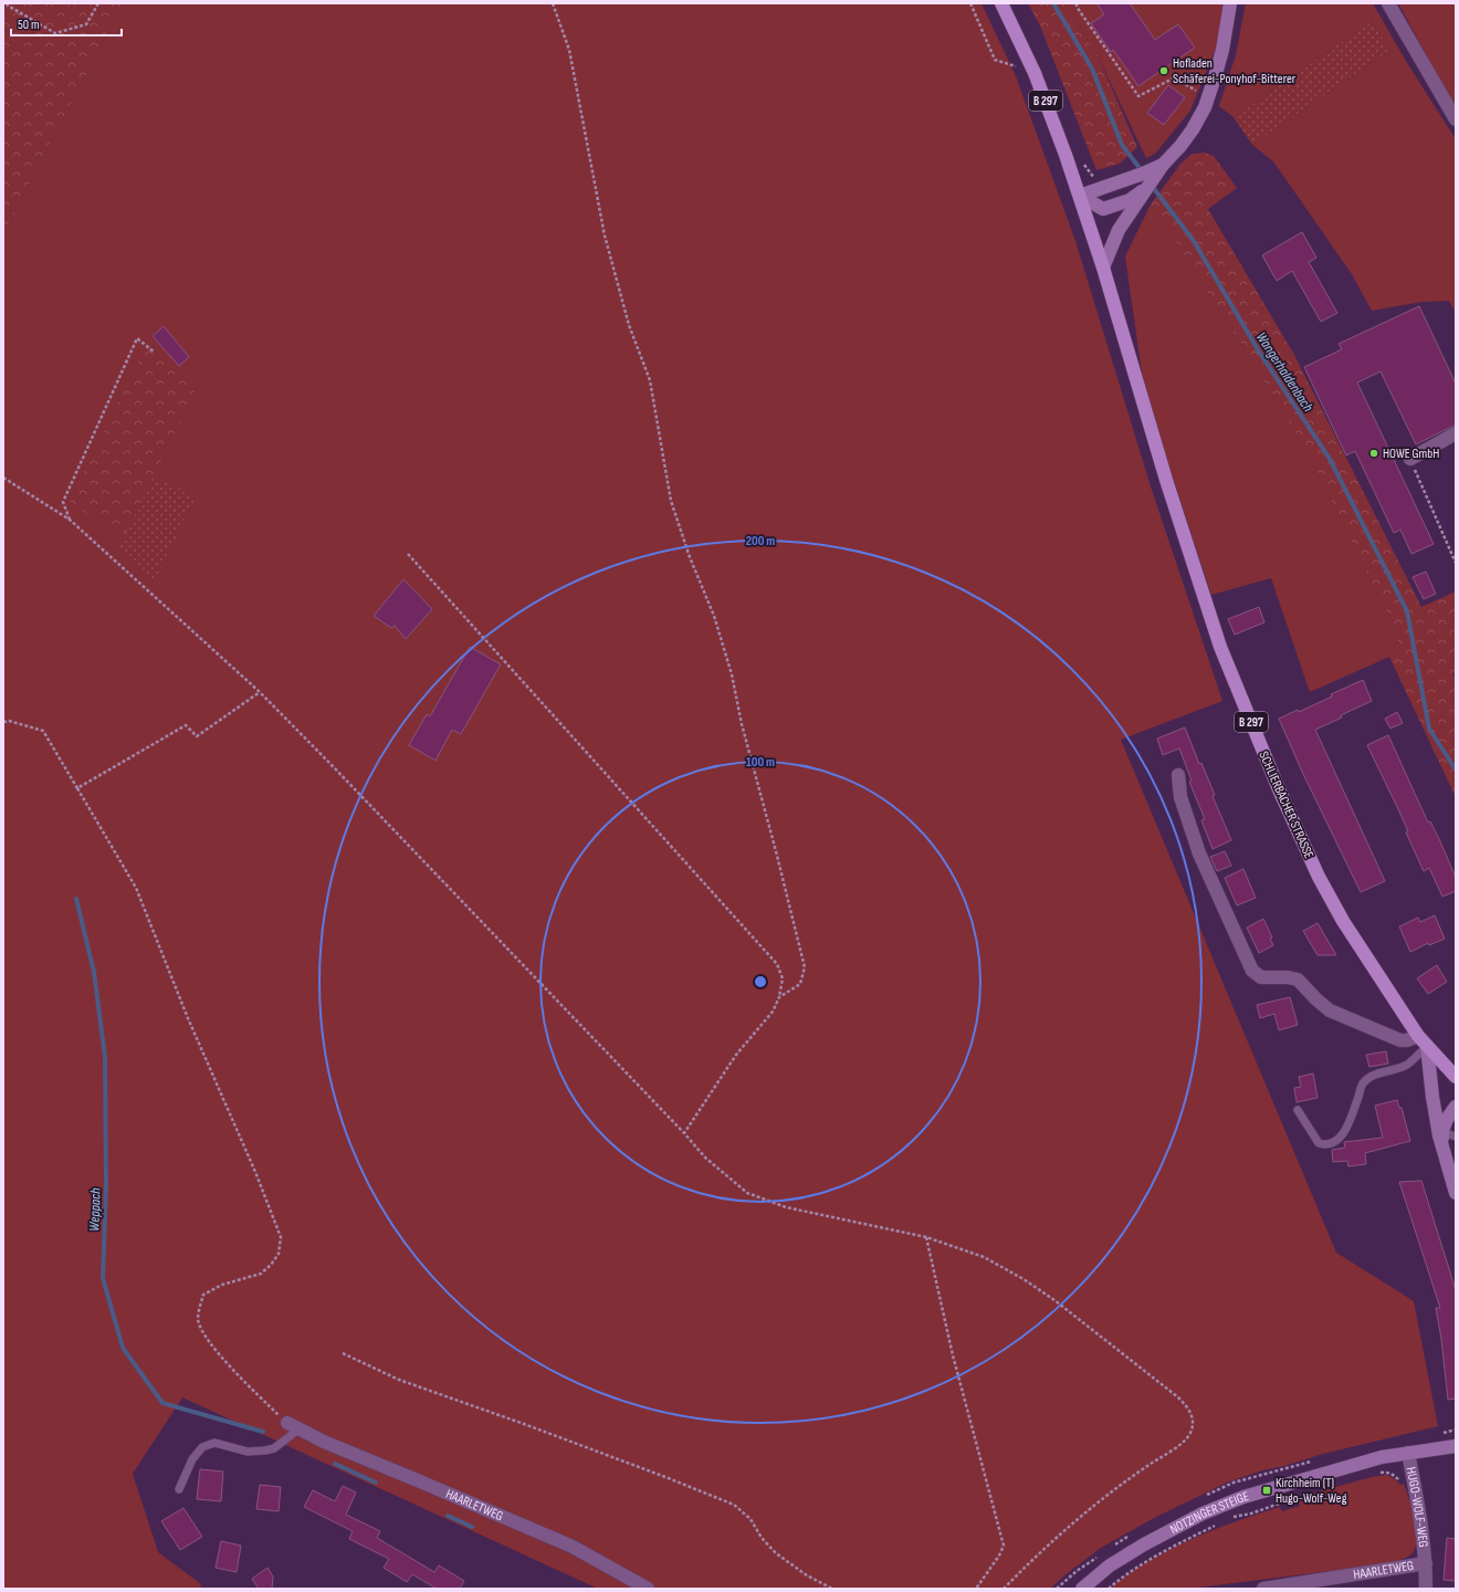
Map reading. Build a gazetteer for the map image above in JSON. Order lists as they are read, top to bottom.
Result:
{
  "streets": {
    "main road": ["B 297", "SCHLIERBACHER STRASSE", "NOTZINGER STEIGE"],
    "street": ["HAARLETWEG", "HUGO-WOLF-WEG"]
  },
  "crossings": [
    ["B 297", "SCHLIERBACHER STRASSE"],
    ["HAARLETWEG", "HUGO-WOLF-WEG"],
    ["HUGO-WOLF-WEG", "NOTZINGER STEIGE"]
  ],
  "water": ["Wangerhaldenbach", "Weppach"],
  "places": {
    "other": ["Hofladen Schäferei-Ponyhof-Bitterer", "HOWE GmbH"],
    "transit": ["Kirchheim (T) Hugo-Wolf-Weg"]
  },
  "scale_bar": "50 m",
  "rings": ["200 m", "100 m"]
}
